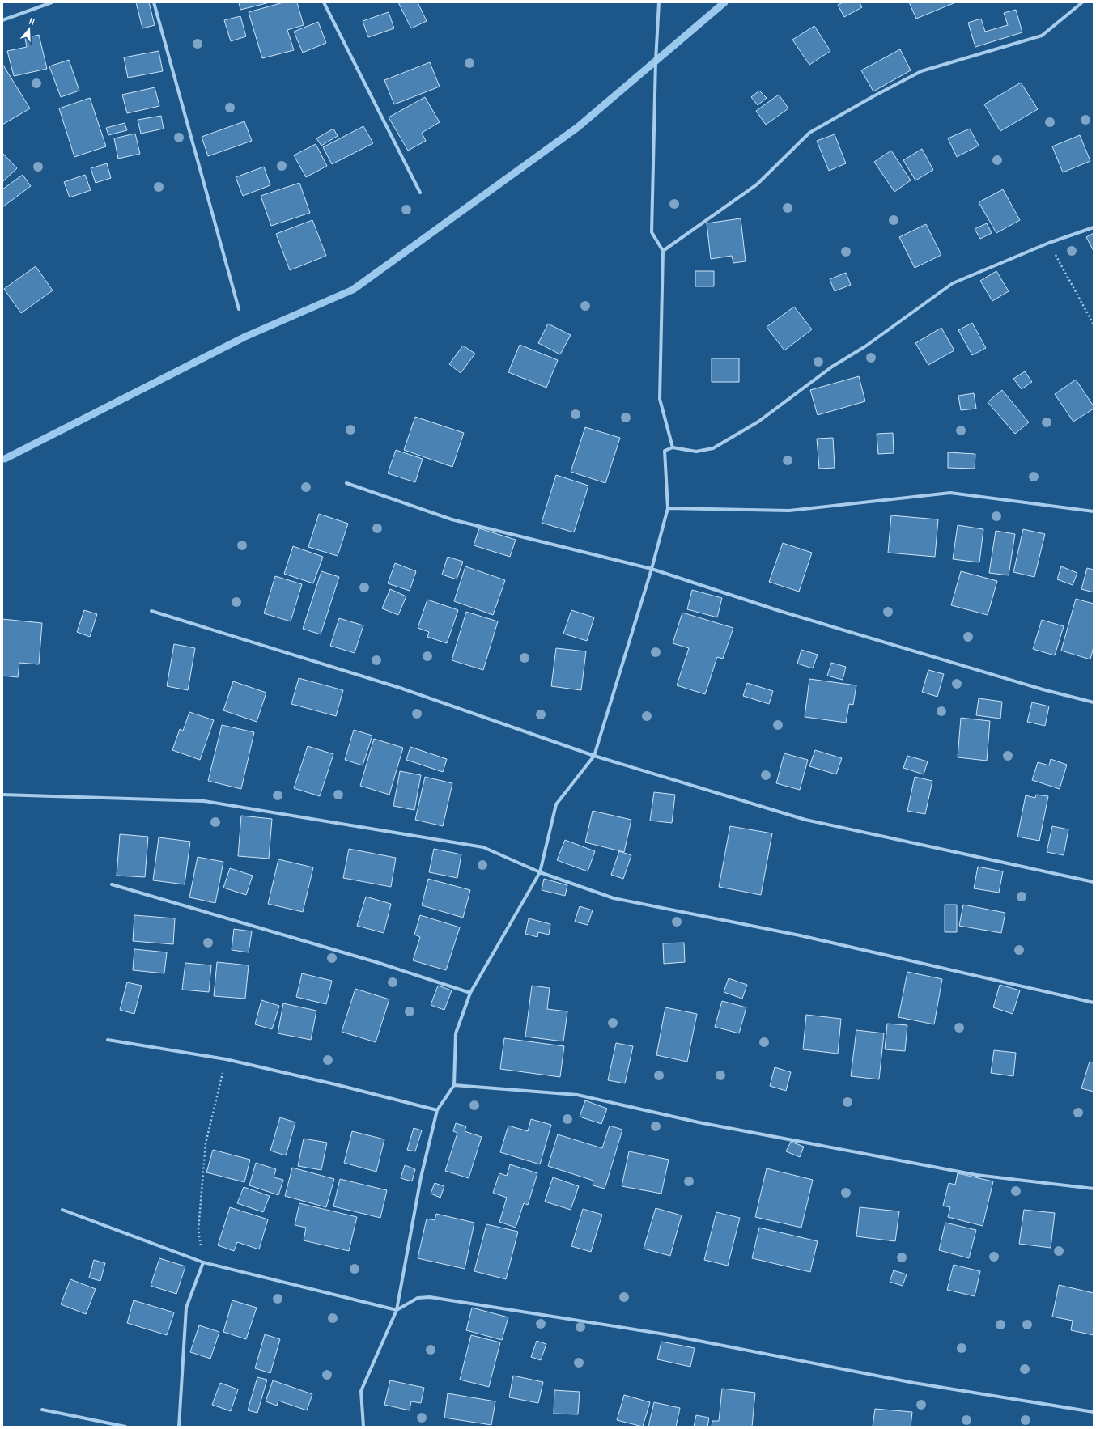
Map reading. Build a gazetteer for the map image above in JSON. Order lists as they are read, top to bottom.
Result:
{
  "north": "top"
}
